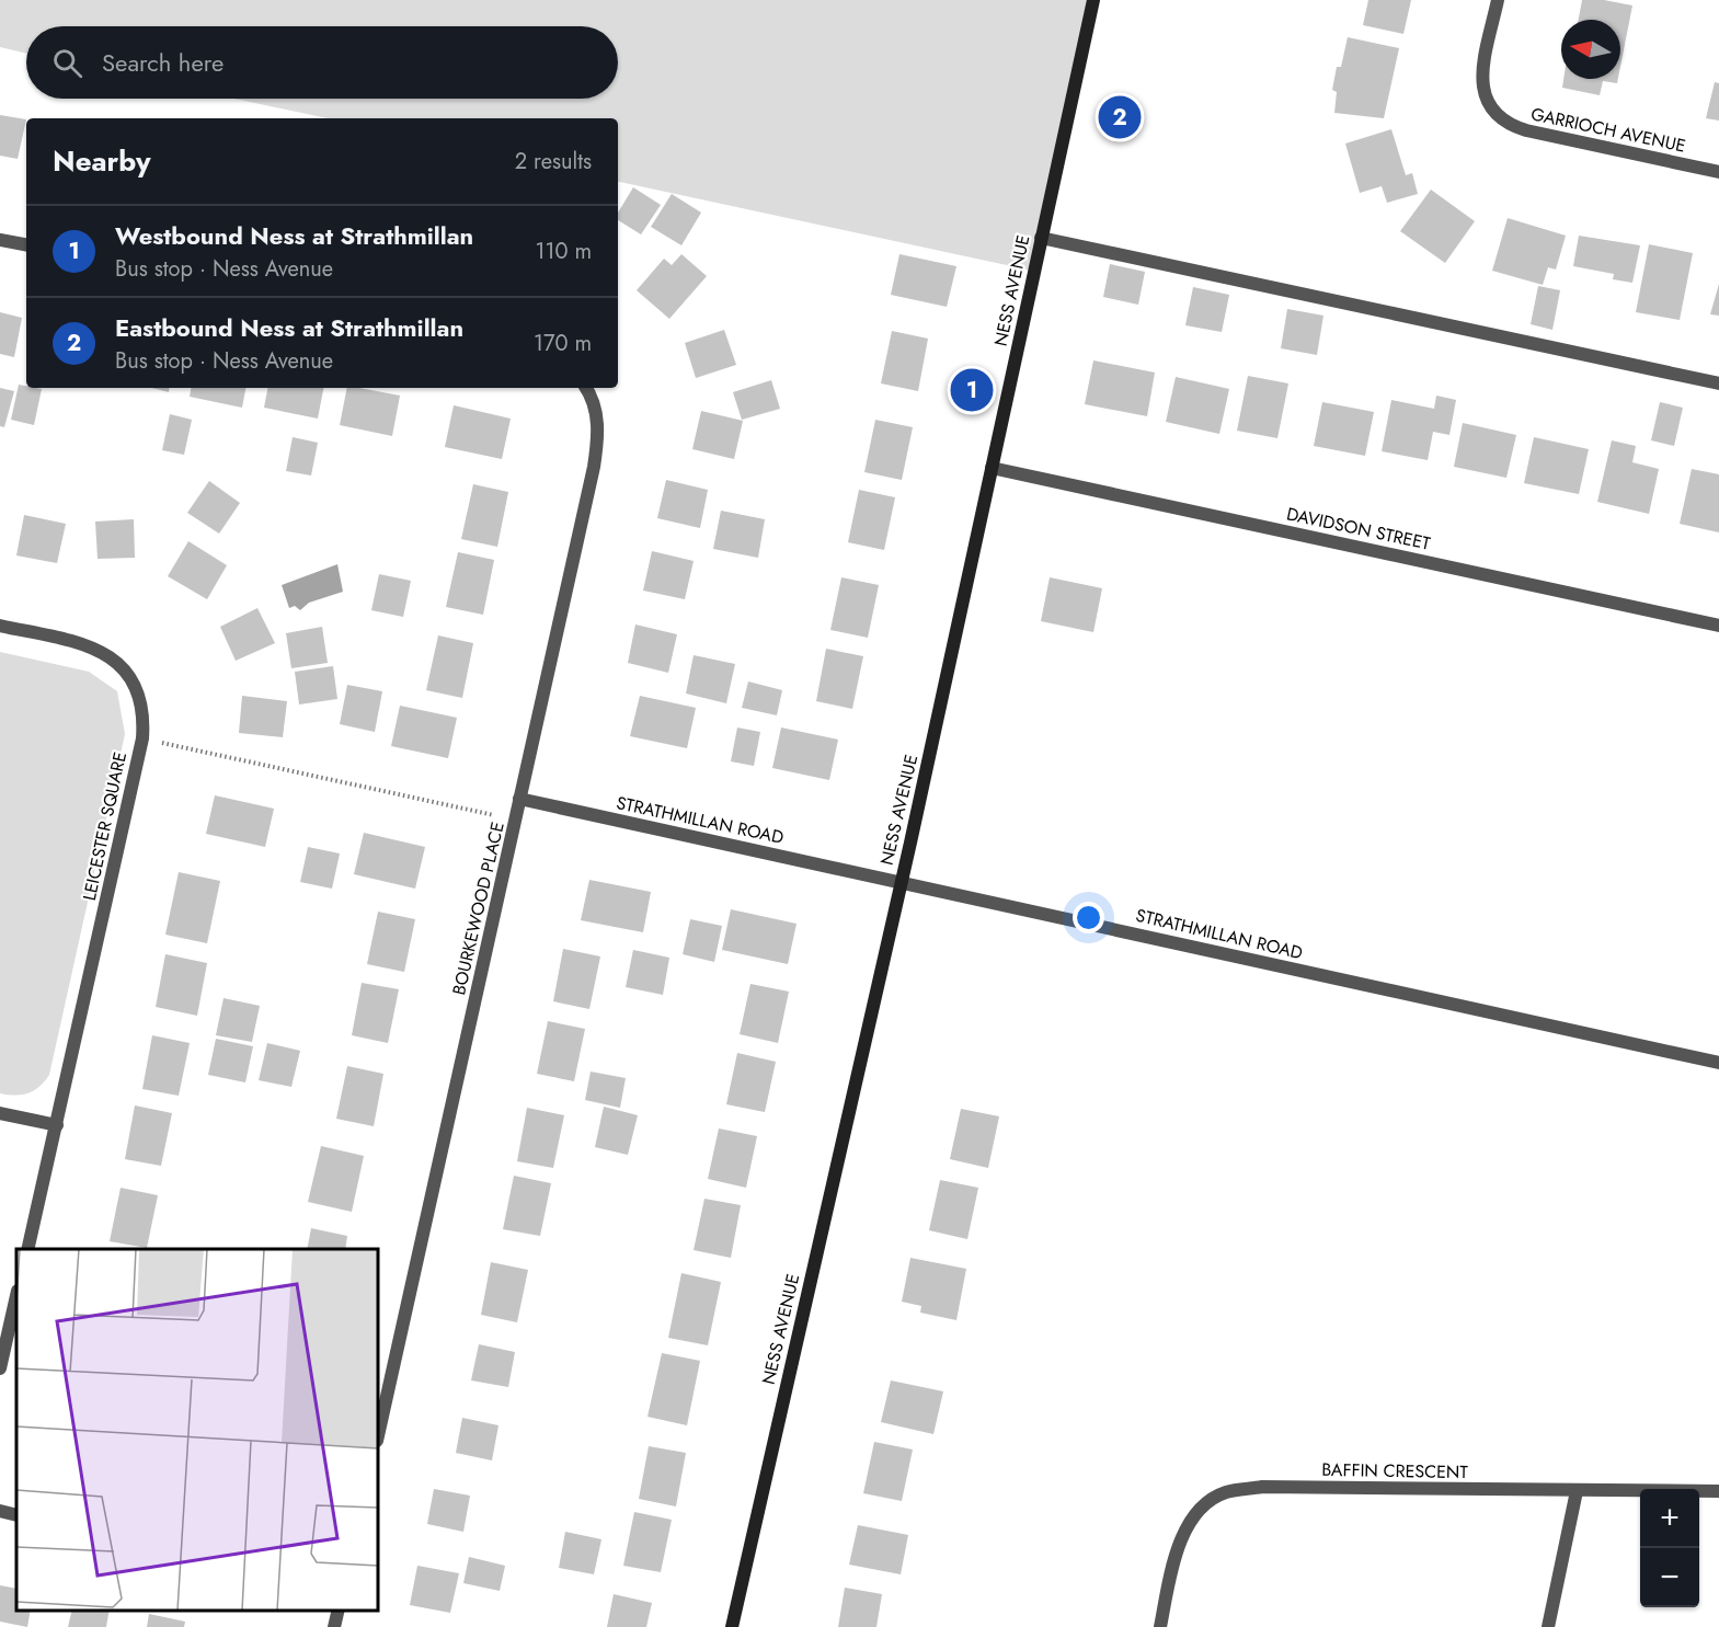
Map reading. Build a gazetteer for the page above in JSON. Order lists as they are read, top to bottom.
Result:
{
  "streets": {
    "main road": ["NESS AVENUE"],
    "street": [
      "GARRIOCH AVENUE",
      "DAVIDSON STREET",
      "STRATHMILLAN ROAD",
      "LEICESTER SQUARE",
      "BOURKEWOOD PLACE",
      "BAFFIN CRESCENT"
    ]
  },
  "crossings": [
    ["NESS AVENUE", "DAVIDSON STREET"],
    ["NESS AVENUE", "STRATHMILLAN ROAD"],
    ["STRATHMILLAN ROAD", "BOURKEWOOD PLACE"]
  ],
  "north": "left",
  "page": {
    "search": "Search here",
    "pins": ["2", "1"],
    "heading": ["Nearby", "2 results"],
    "list": [
      {
        "mark": "1",
        "name": "Westbound Ness at Strathmillan",
        "note": "Bus stop · Ness Avenue",
        "value": "110 m"
      },
      {
        "mark": "2",
        "name": "Eastbound Ness at Strathmillan",
        "note": "Bus stop · Ness Avenue",
        "value": "170 m"
      }
    ],
    "map_buttons": ["+", "−"]
  }
}
